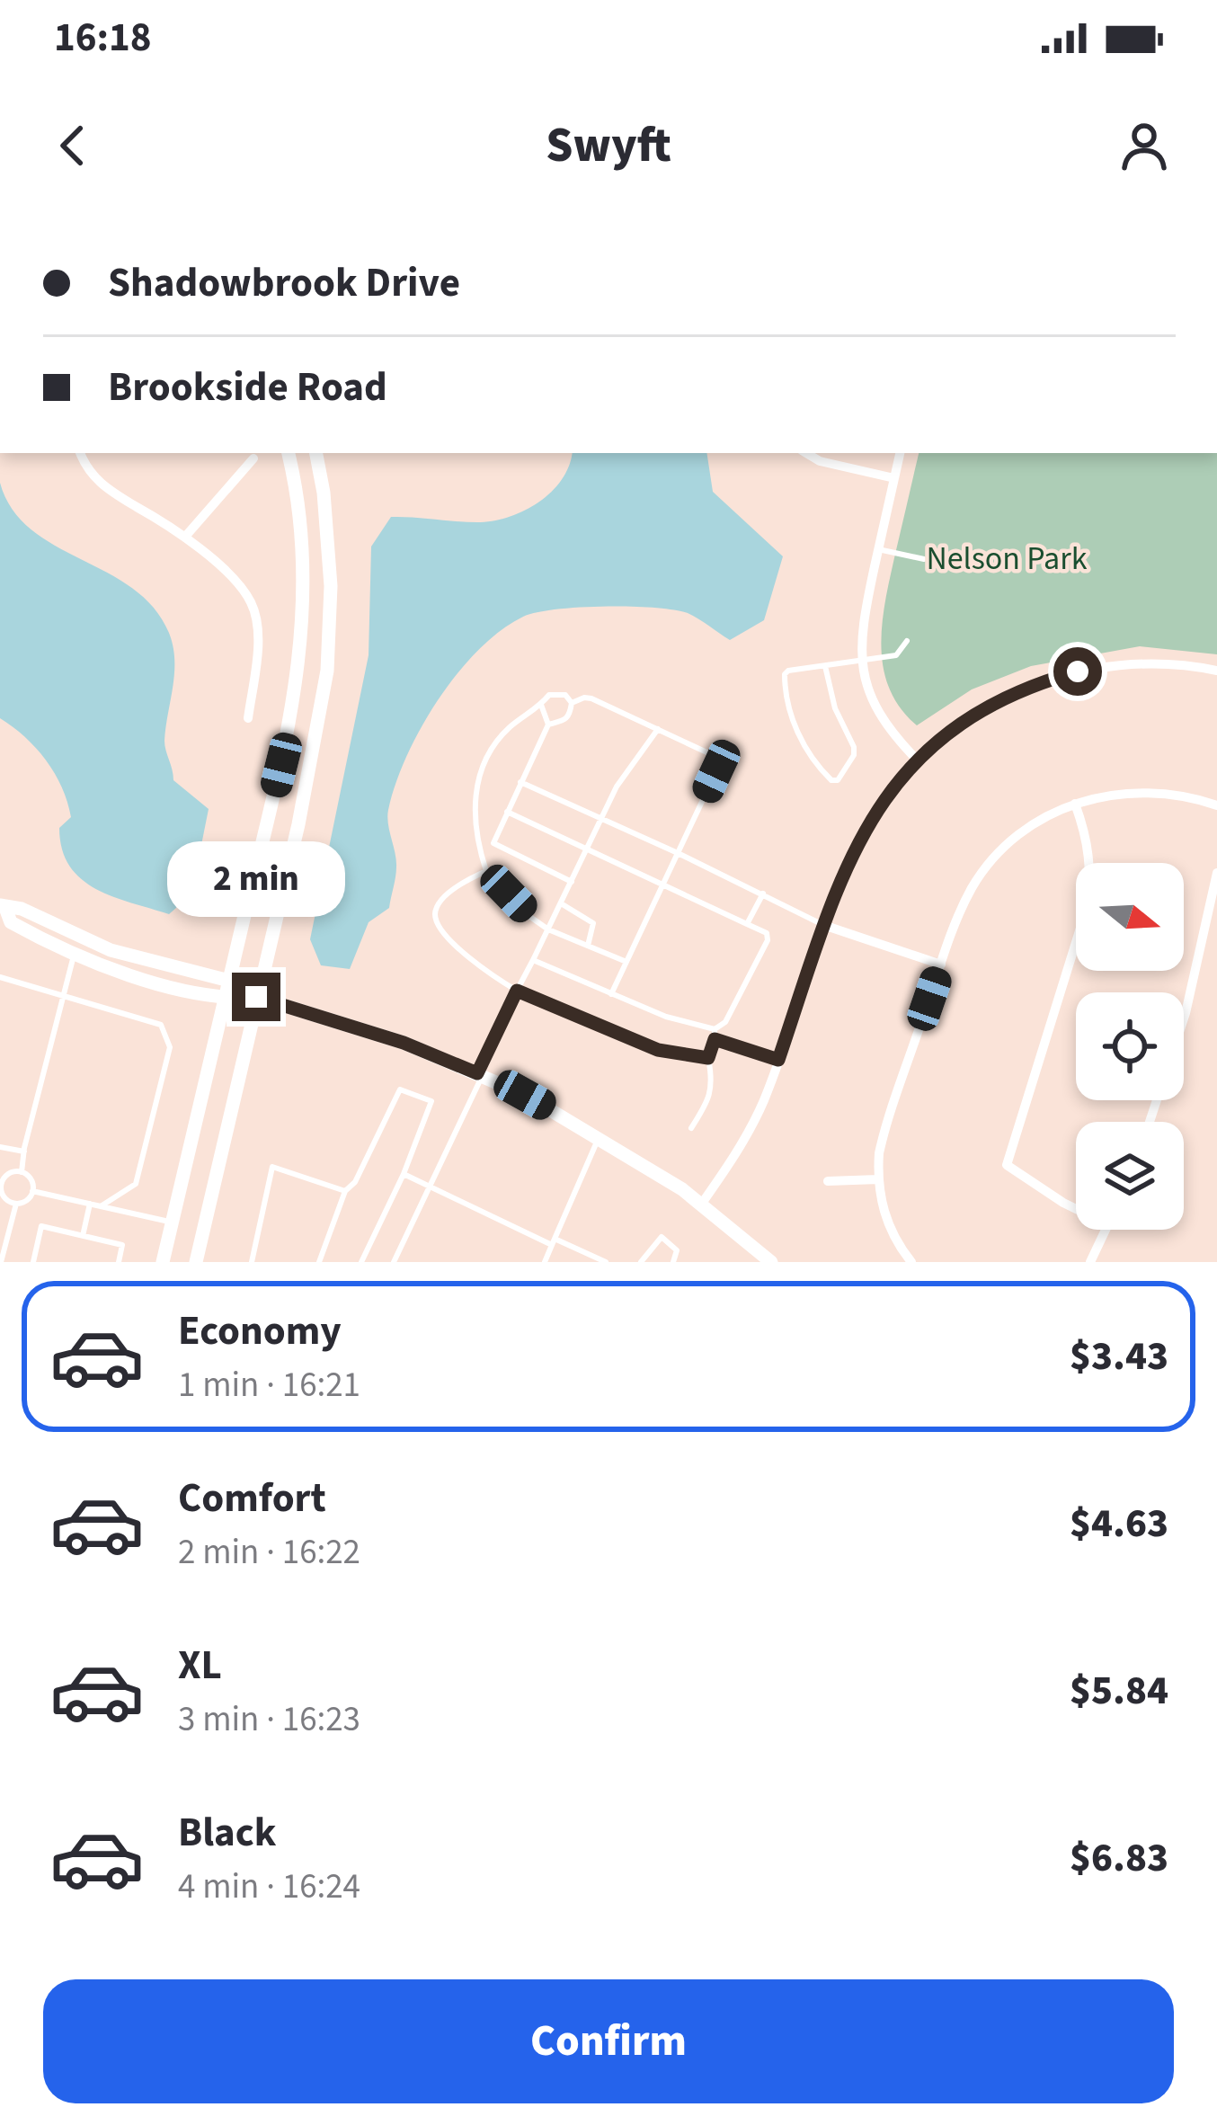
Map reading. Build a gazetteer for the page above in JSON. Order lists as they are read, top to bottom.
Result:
{
  "parks": ["Nelson Park"],
  "north": "right",
  "page": {
    "status": "16:18",
    "header": "Swyft",
    "banner": ["Shadowbrook Drive", "Brookside Road"],
    "bubble": "2 min",
    "list": [
      {
        "name": "Economy",
        "note": "1 min · 16:21",
        "value": "$3.43"
      },
      {
        "name": "Comfort",
        "note": "2 min · 16:22",
        "value": "$4.63"
      },
      {
        "name": "XL",
        "note": "3 min · 16:23",
        "value": "$5.84"
      },
      {
        "name": "Black",
        "note": "4 min · 16:24",
        "value": "$6.83"
      }
    ],
    "buttons": "Confirm"
  }
}
